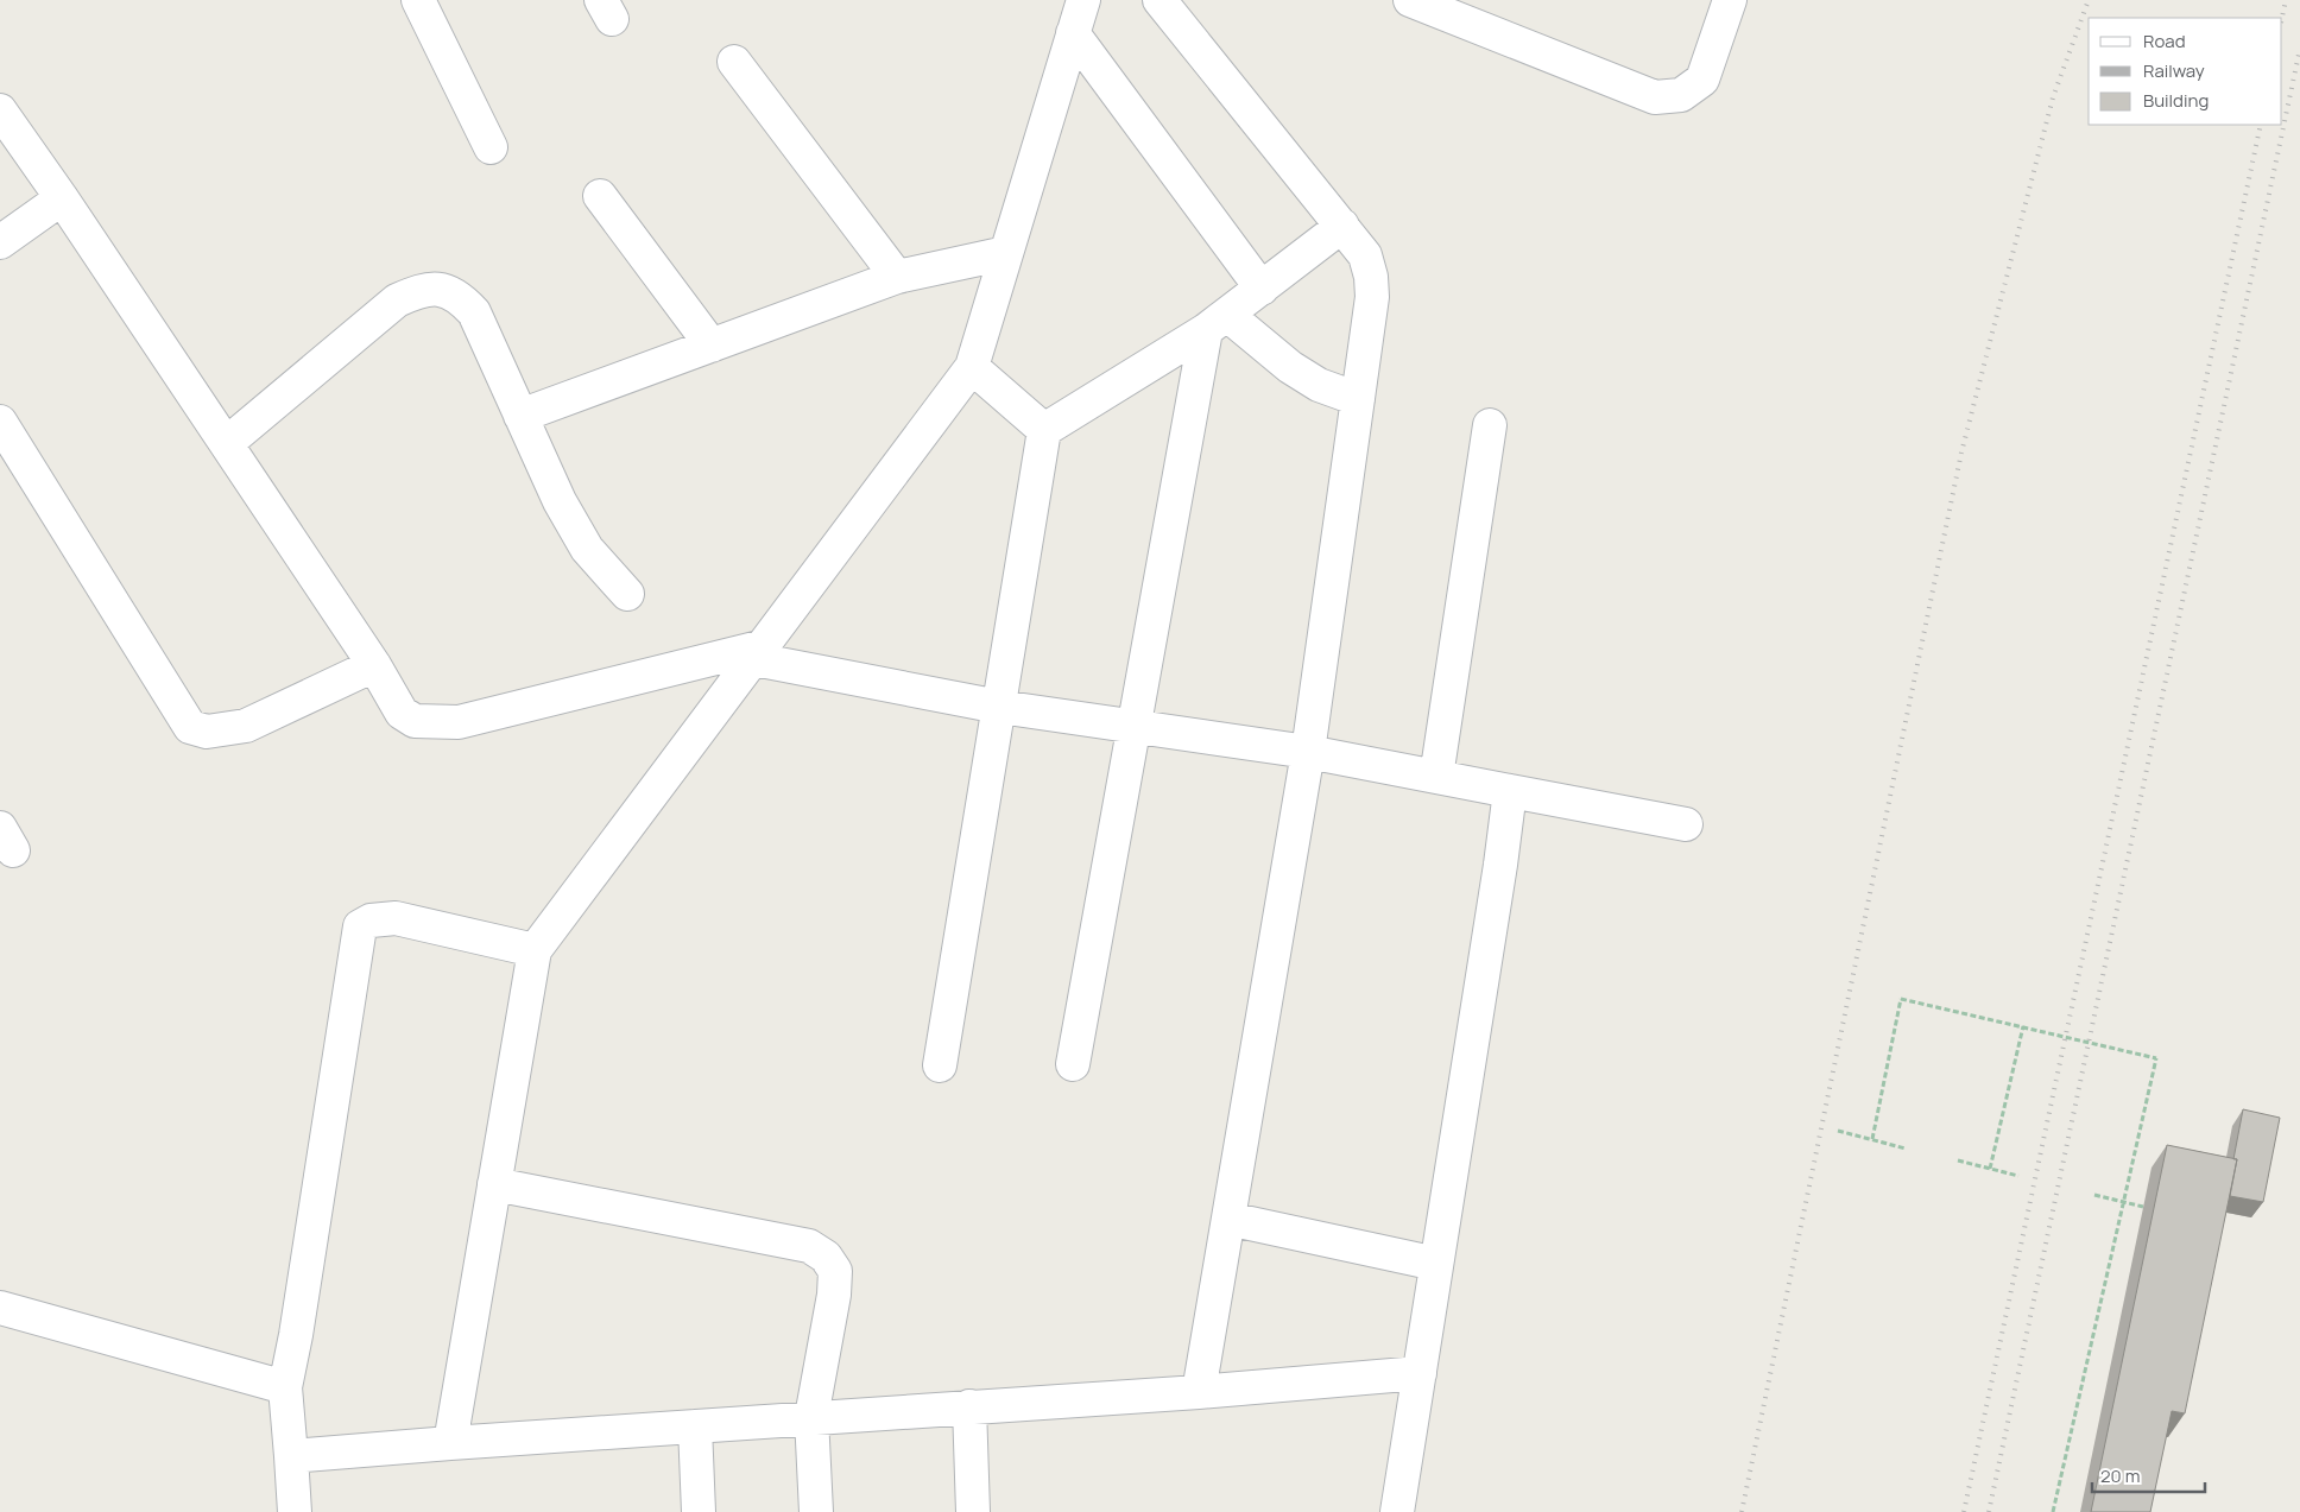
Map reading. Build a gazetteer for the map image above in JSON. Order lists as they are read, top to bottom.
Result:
{
  "legend": ["Road", "Railway", "Building"],
  "scale_bar": "20 m"
}
